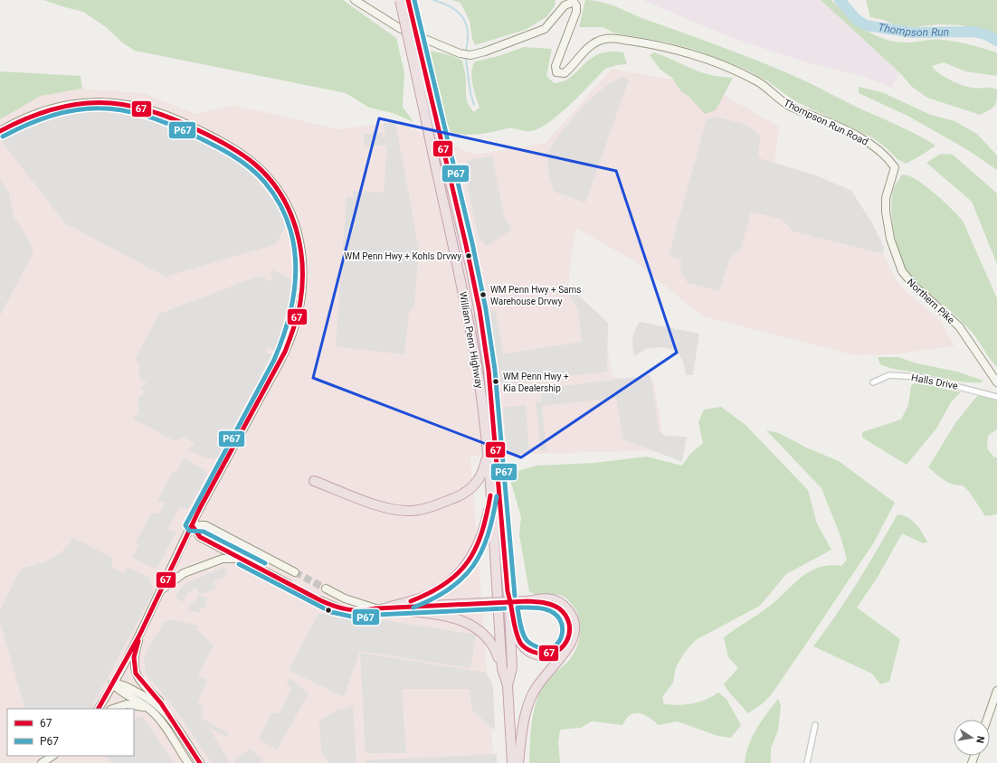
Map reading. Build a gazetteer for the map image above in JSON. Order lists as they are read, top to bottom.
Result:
{
  "streets": {
    "highway": ["William Penn Highway"],
    "street": ["Thompson Run Road", "Northern Pike", "Halls Drive"]
  },
  "crossings": [
    ["Thompson Run Road", "Northern Pike"]
  ],
  "water": ["Thompson Run"],
  "places": ["WM Penn Hwy + Kohls Drvwy", "WM Penn Hwy + Sams Warehouse Drvwy", "WM Penn Hwy + Kia Dealership"],
  "lines": ["transit line 67", "transit line P67"],
  "legend": ["67", "P67"],
  "north": "right"
}
